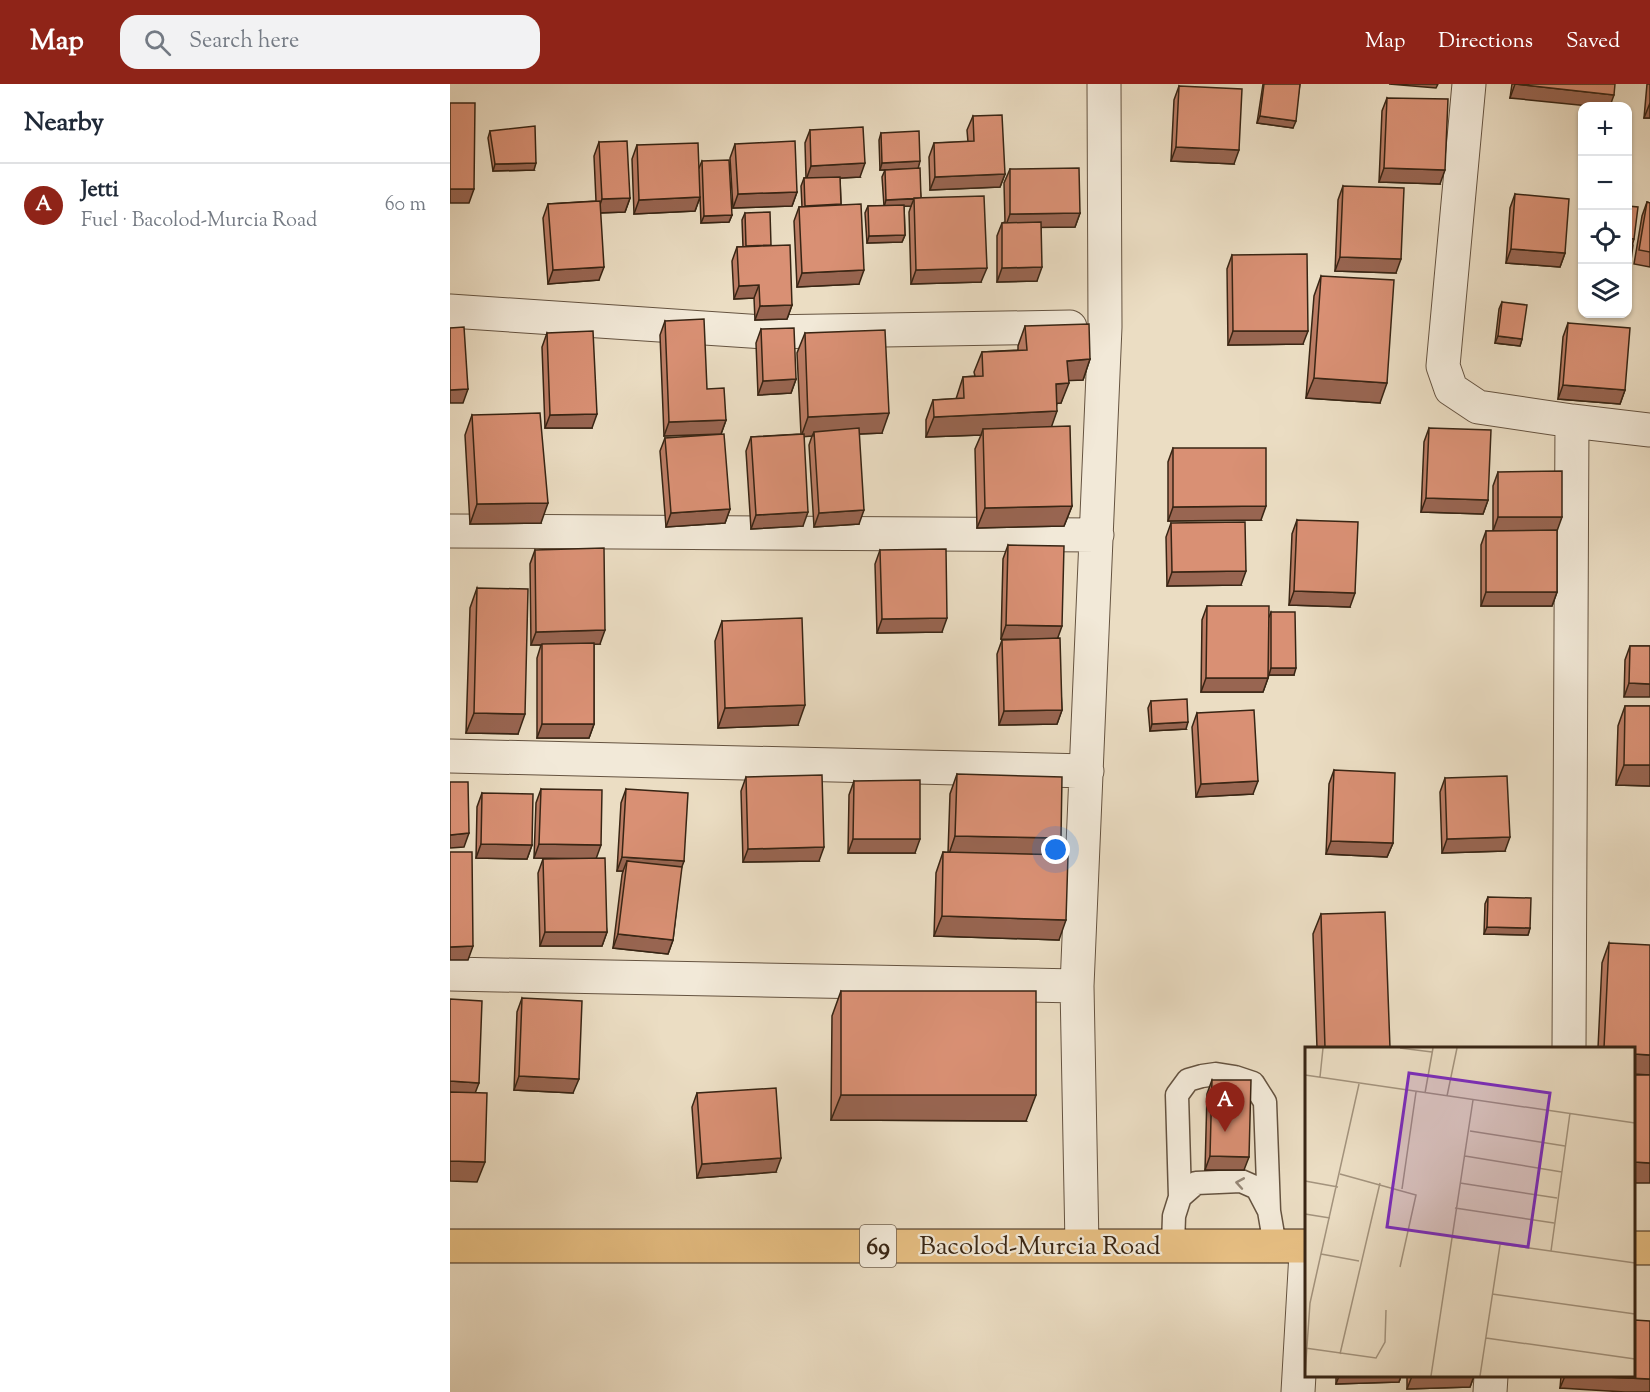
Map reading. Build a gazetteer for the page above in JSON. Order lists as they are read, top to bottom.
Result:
{
  "streets": {
    "main road": ["Bacolod-Murcia Road", "69"]
  },
  "page": {
    "header": "Map",
    "search": "Search here",
    "nav": ["Map", "Directions", "Saved"],
    "heading": "Nearby",
    "map_buttons": ["+", "−"],
    "list": [
      {
        "mark": "A",
        "name": "Jetti",
        "note": "Fuel · Bacolod-Murcia Road",
        "value": "60 m"
      }
    ],
    "pins": "A"
  }
}
